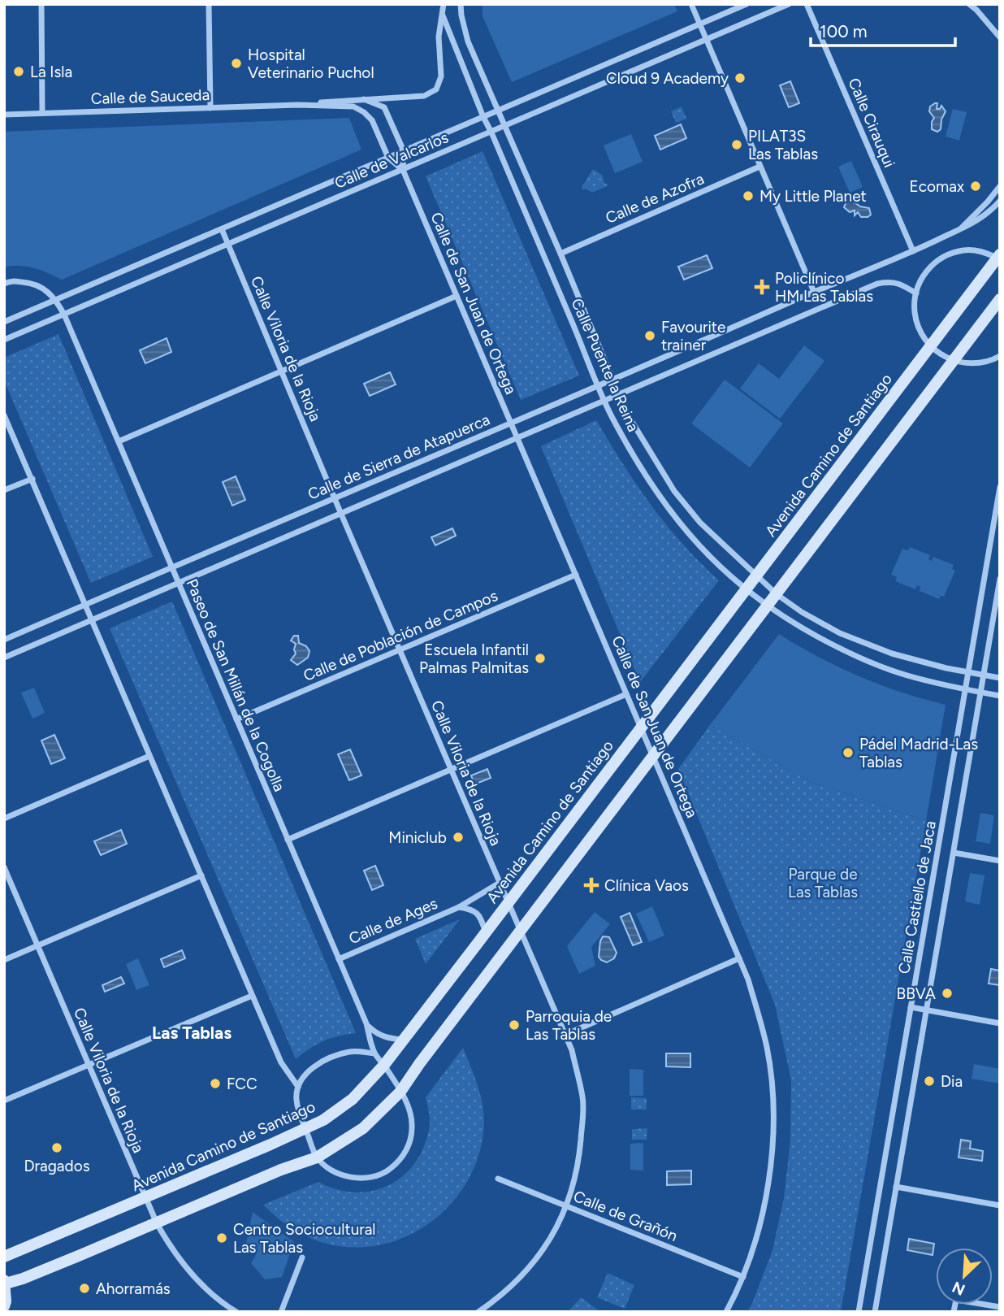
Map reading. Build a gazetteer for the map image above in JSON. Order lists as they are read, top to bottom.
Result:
{
  "streets": {
    "street": [
      "Calle de Sauceda",
      "Calle Cirauqui",
      "Calle de Valcarlos",
      "Calle de Azofra",
      "Calle de San Juan de Ortega",
      "Calle Viloria de la Rioja",
      "Calle Puente la Reina",
      "Avenida Camino de Santiago",
      "Calle de Sierra de Atapuerca",
      "Calle de Población de Campos",
      "Paseo de San Millán de la Cogolla",
      "Calle Castiello de Jaca",
      "Calle de Ages",
      "Calle de Grañón"
    ]
  },
  "crossings": [
    ["Calle de Sauceda", "Calle de Valcarlos"],
    ["Calle de Sauceda", "Calle de San Juan de Ortega"],
    ["Calle de Sauceda", "Calle Puente la Reina"],
    ["Calle Cirauqui", "Calle de Sierra de Atapuerca"],
    ["Calle de Valcarlos", "Calle de San Juan de Ortega"],
    ["Calle de Valcarlos", "Calle Viloria de la Rioja"],
    ["Calle de Valcarlos", "Calle Puente la Reina"],
    ["Calle de Valcarlos", "Paseo de San Millán de la Cogolla"],
    ["Calle de Azofra", "Calle Puente la Reina"],
    ["Calle de San Juan de Ortega", "Avenida Camino de Santiago"],
    ["Calle de San Juan de Ortega", "Calle de Sierra de Atapuerca"],
    ["Calle de San Juan de Ortega", "Calle de Población de Campos"],
    ["Calle de San Juan de Ortega", "Calle de Grañón"],
    ["Calle Viloria de la Rioja", "Avenida Camino de Santiago"],
    ["Calle Viloria de la Rioja", "Calle de Sierra de Atapuerca"],
    ["Calle Viloria de la Rioja", "Calle de Población de Campos"],
    ["Calle Viloria de la Rioja", "Calle de Ages"],
    ["Calle Viloria de la Rioja", "Calle de Grañón"],
    ["Calle Puente la Reina", "Avenida Camino de Santiago"],
    ["Calle Puente la Reina", "Calle de Sierra de Atapuerca"],
    ["Calle Puente la Reina", "Calle Castiello de Jaca"],
    ["Avenida Camino de Santiago", "Calle de Ages"],
    ["Calle de Sierra de Atapuerca", "Paseo de San Millán de la Cogolla"],
    ["Calle de Población de Campos", "Paseo de San Millán de la Cogolla"],
    ["Paseo de San Millán de la Cogolla", "Calle de Ages"]
  ],
  "districts": ["Las Tablas"],
  "parks": ["Parque de Las Tablas"],
  "places": {
    "other": [
      "Hospital Veterinario Puchol",
      "La Isla",
      "Cloud 9 Academy",
      "PILAT3S Las Tablas",
      "Ecomax",
      "My Little Planet",
      "Favourite trainer",
      "Escuela Infantil Palmas Palmitas",
      "Pádel Madrid-Las Tablas",
      "Miniclub",
      "BBVA",
      "Parroquia de Las Tablas",
      "Dia",
      "FCC",
      "Dragados",
      "Centro Sociocultural Las Tablas",
      "Ahorramás"
    ],
    "health": ["Policlínico HM Las Tablas", "Clínica Vaos"]
  },
  "scale_bar": "100 m",
  "north": "bottom left"
}
